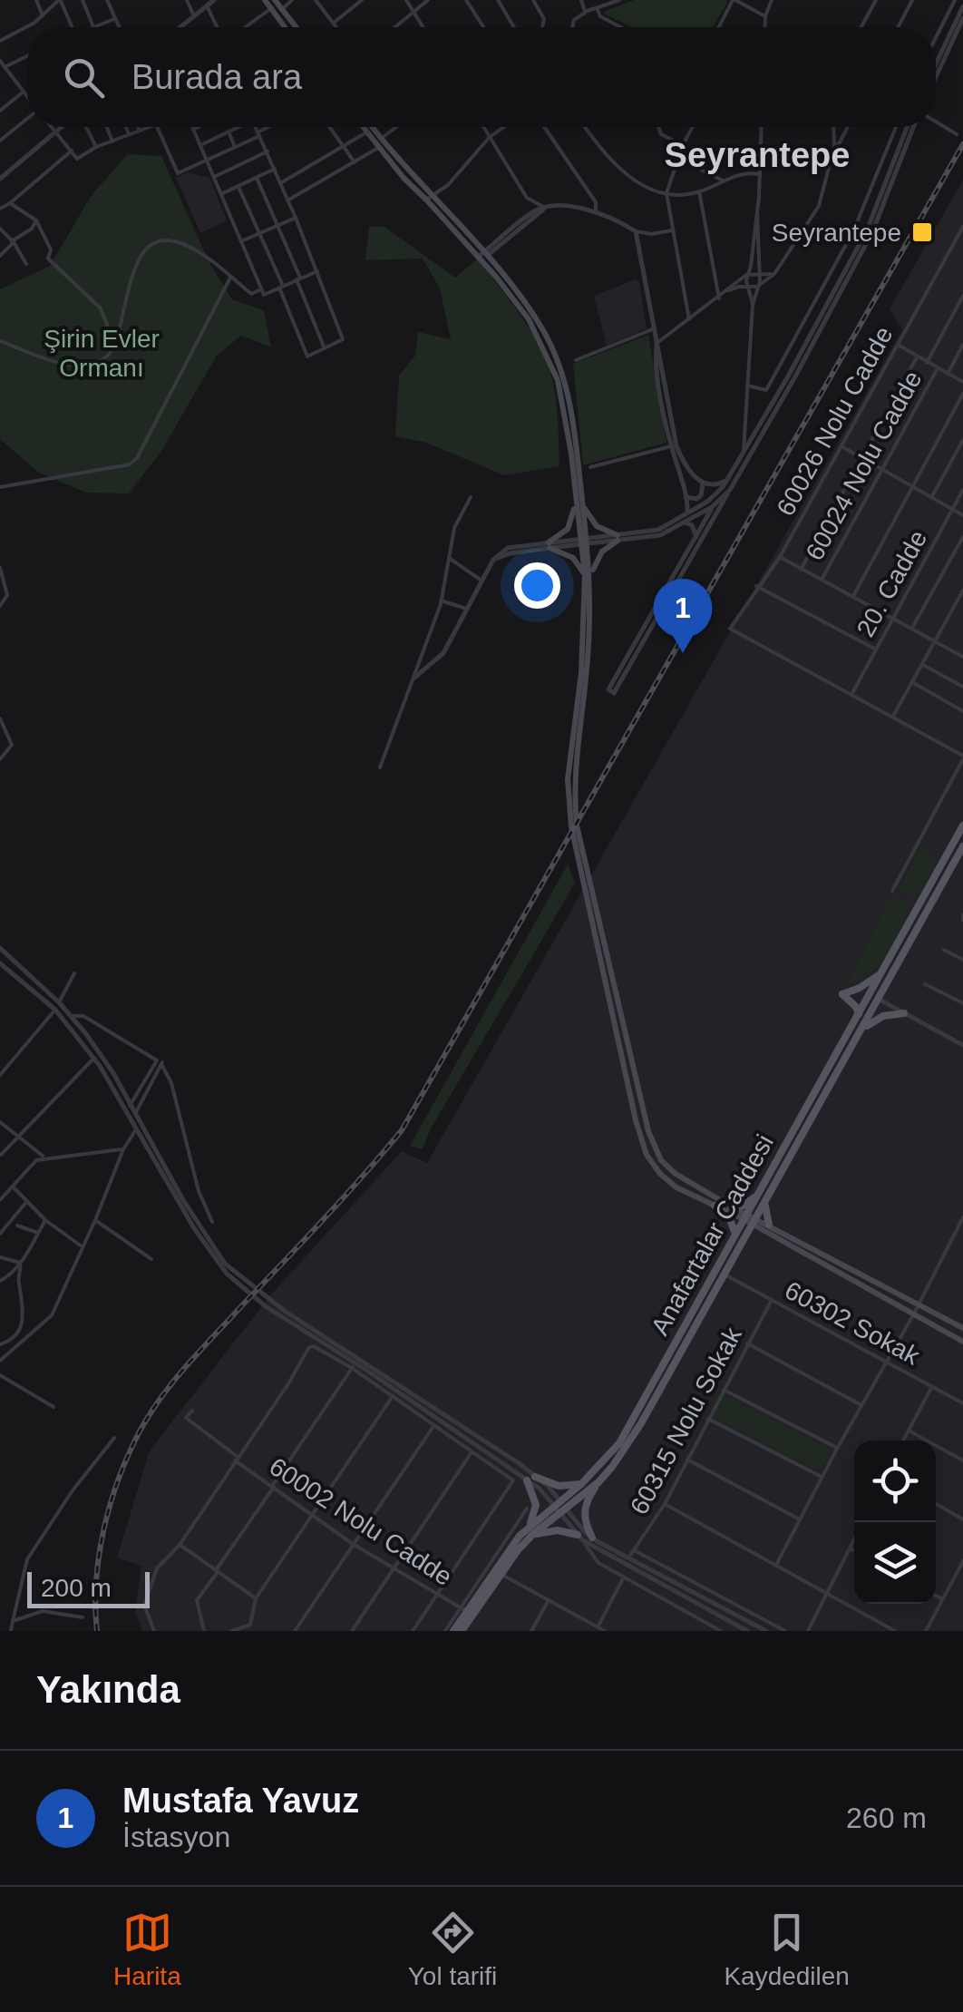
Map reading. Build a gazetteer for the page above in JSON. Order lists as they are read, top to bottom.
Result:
{
  "streets": {
    "main road": ["Anafartalar Caddesi"],
    "street": [
      "60026 Nolu Cadde",
      "60024 Nolu Cadde",
      "20. Cadde",
      "60302 Sokak",
      "60315 Nolu Sokak",
      "60002 Nolu Cadde"
    ]
  },
  "crossings": [
    ["60026 Nolu Cadde", "20. Cadde"],
    ["Anafartalar Caddesi", "60302 Sokak"],
    ["Anafartalar Caddesi", "60002 Nolu Cadde"],
    ["60302 Sokak", "60315 Nolu Sokak"]
  ],
  "districts": ["Seyrantepe"],
  "parks": ["Şirin Evler Ormanı"],
  "places": {
    "transit": ["Seyrantepe"]
  },
  "scale_bar": "200 m",
  "page": {
    "search": "Burada ara",
    "pins": "1",
    "scale": "200 m",
    "heading": "Yakında",
    "list": [
      {
        "mark": "1",
        "name": "Mustafa Yavuz",
        "note": "İstasyon",
        "value": "260 m"
      }
    ],
    "nav": ["Harita", "Yol tarifi", "Kaydedilen"]
  }
}
